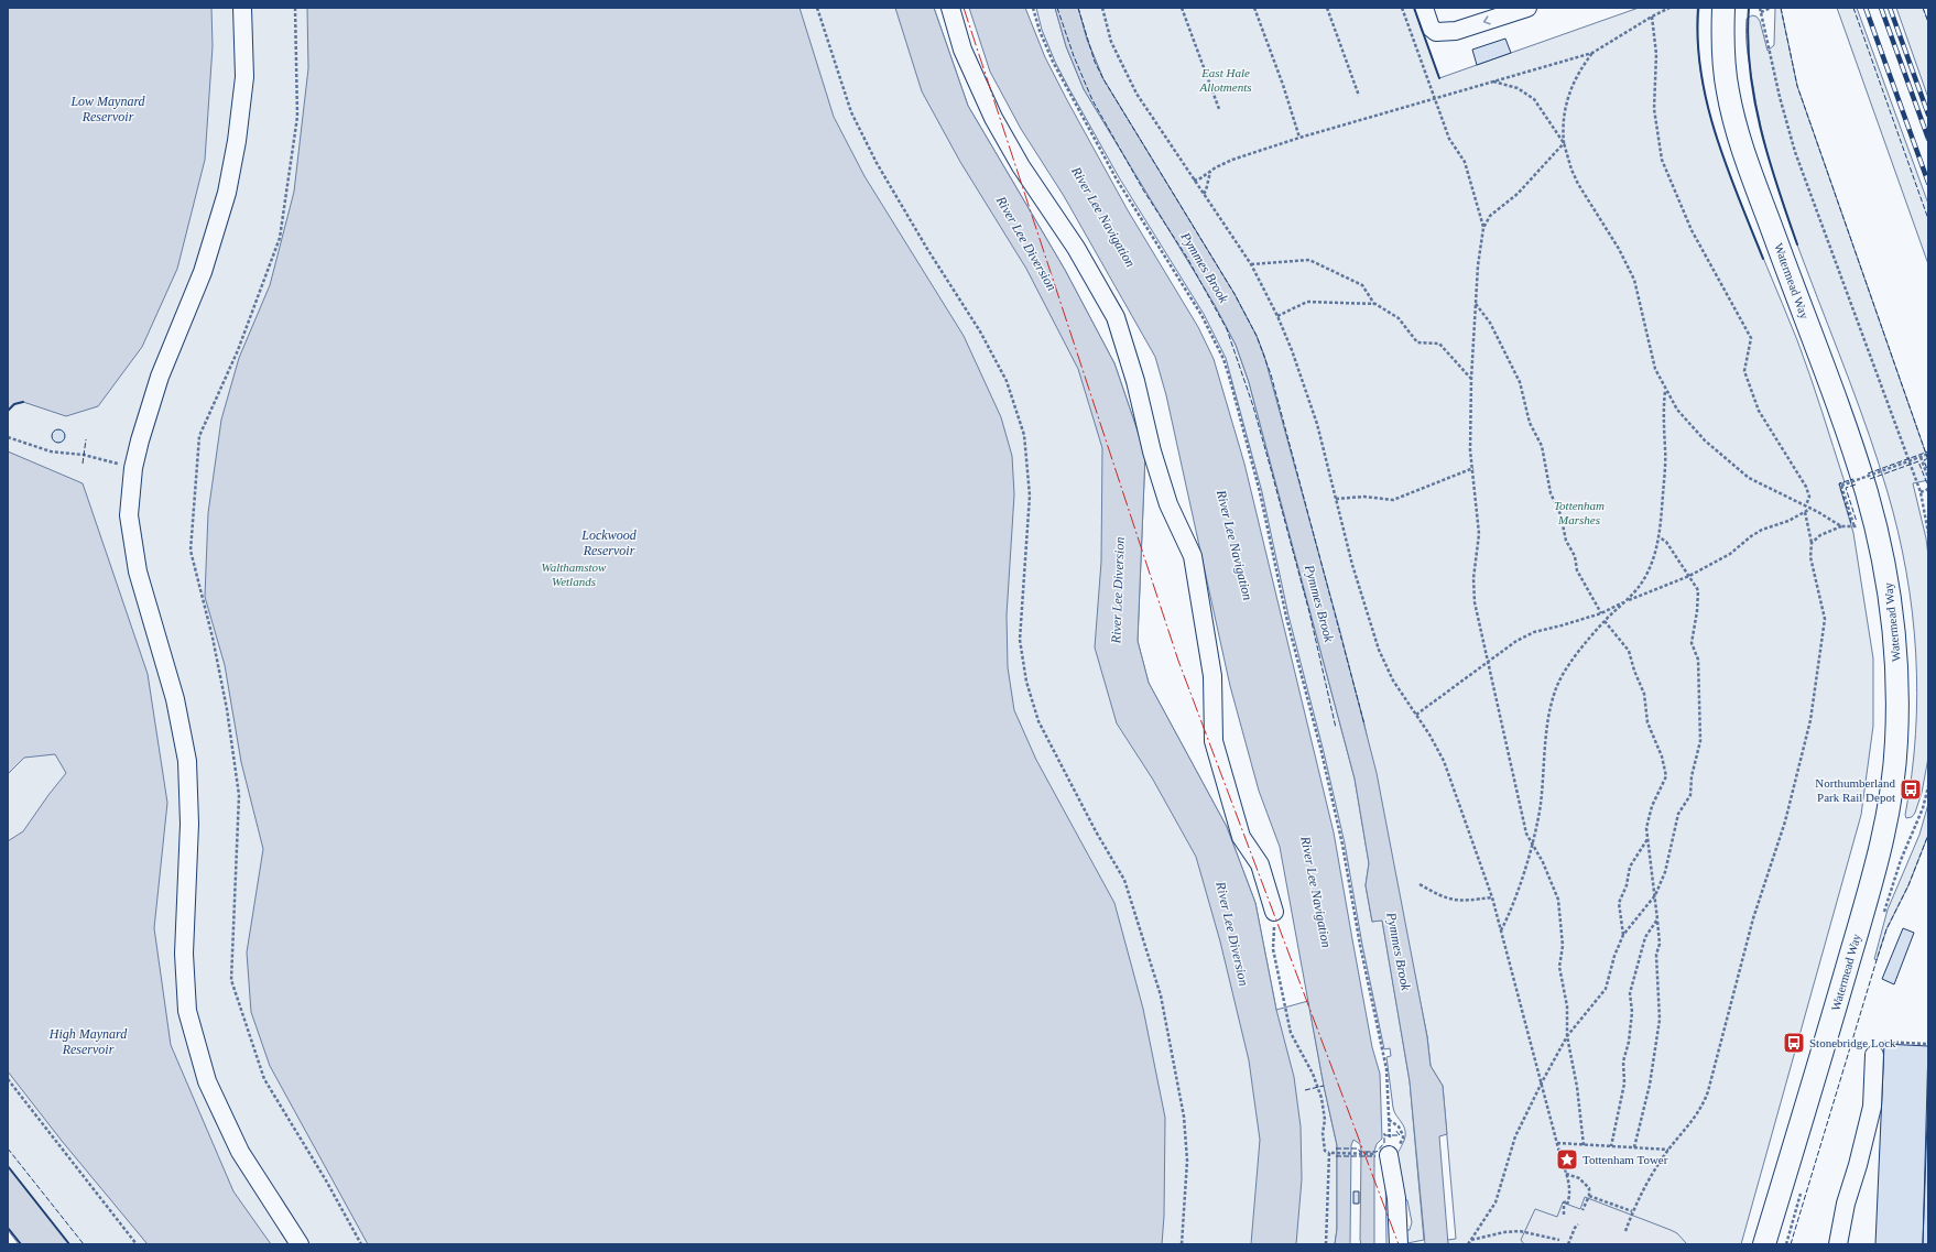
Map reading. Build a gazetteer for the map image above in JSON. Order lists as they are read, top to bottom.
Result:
{
  "streets": {
    "main road": ["Watermead Way"]
  },
  "water": [
    "Low Maynard Reservoir",
    "River Lee Navigation",
    "River Lee Diversion",
    "Pymmes Brook",
    "Lockwood Reservoir",
    "High Maynard Reservoir"
  ],
  "parks": ["East Hale Allotments", "Tottenham Marshes", "Walthamstow Wetlands"],
  "places": {
    "bus stop": ["Northumberland Park Rail Depot", "Stonebridge Lock"],
    "place": ["Tottenham Tower"]
  }
}
